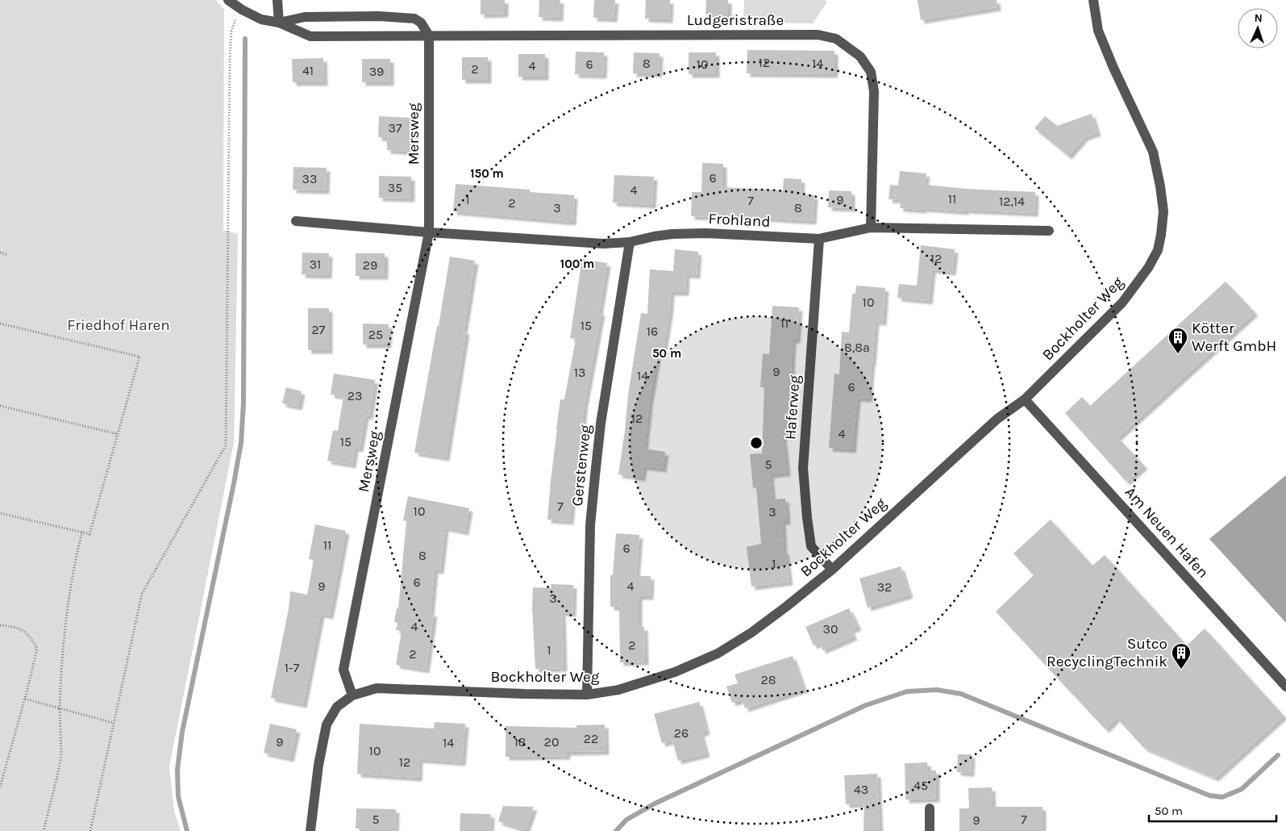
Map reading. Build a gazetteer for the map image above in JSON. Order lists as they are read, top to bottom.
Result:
{
  "streets": {
    "street": [
      "Ludgeristraße",
      "Mersweg",
      "Frohland",
      "Bockholter Weg",
      "Haferweg",
      "Gerstenweg",
      "Am Neuen Hafen"
    ]
  },
  "crossings": [
    ["Ludgeristraße", "Mersweg"],
    ["Ludgeristraße", "Frohland"],
    ["Mersweg", "Frohland"],
    ["Mersweg", "Bockholter Weg"],
    ["Frohland", "Haferweg"],
    ["Frohland", "Gerstenweg"],
    ["Bockholter Weg", "Haferweg"],
    ["Bockholter Weg", "Gerstenweg"],
    ["Bockholter Weg", "Am Neuen Hafen"]
  ],
  "parks": ["Friedhof Haren"],
  "places": {
    "building": ["Kötter Werft GmbH", "Sutco RecyclingTechnik"]
  },
  "house_numbers": [
    "12",
    "8",
    "14",
    "6",
    "10",
    "4",
    "2",
    "41",
    "39",
    "37",
    "6",
    "33",
    "35",
    "4",
    "11",
    "1",
    "9",
    "7",
    "12,14",
    "2",
    "3",
    "8",
    "12",
    "31",
    "29",
    "10",
    "11",
    "15",
    "27",
    "16",
    "25",
    "8,8a",
    "9",
    "13",
    "14",
    "6",
    "23",
    "12",
    "4",
    "15",
    "5",
    "7",
    "10",
    "3",
    "11",
    "6",
    "8",
    "1",
    "6",
    "9",
    "4",
    "32",
    "3",
    "4",
    "30",
    "2",
    "1",
    "2",
    "1-7",
    "28",
    "26",
    "22",
    "9",
    "18",
    "20",
    "14",
    "10",
    "12",
    "45",
    "43",
    "5",
    "7",
    "9"
  ],
  "scale_bar": "50 m",
  "north": "top",
  "rings": ["150 m", "100 m", "50 m"]
}
